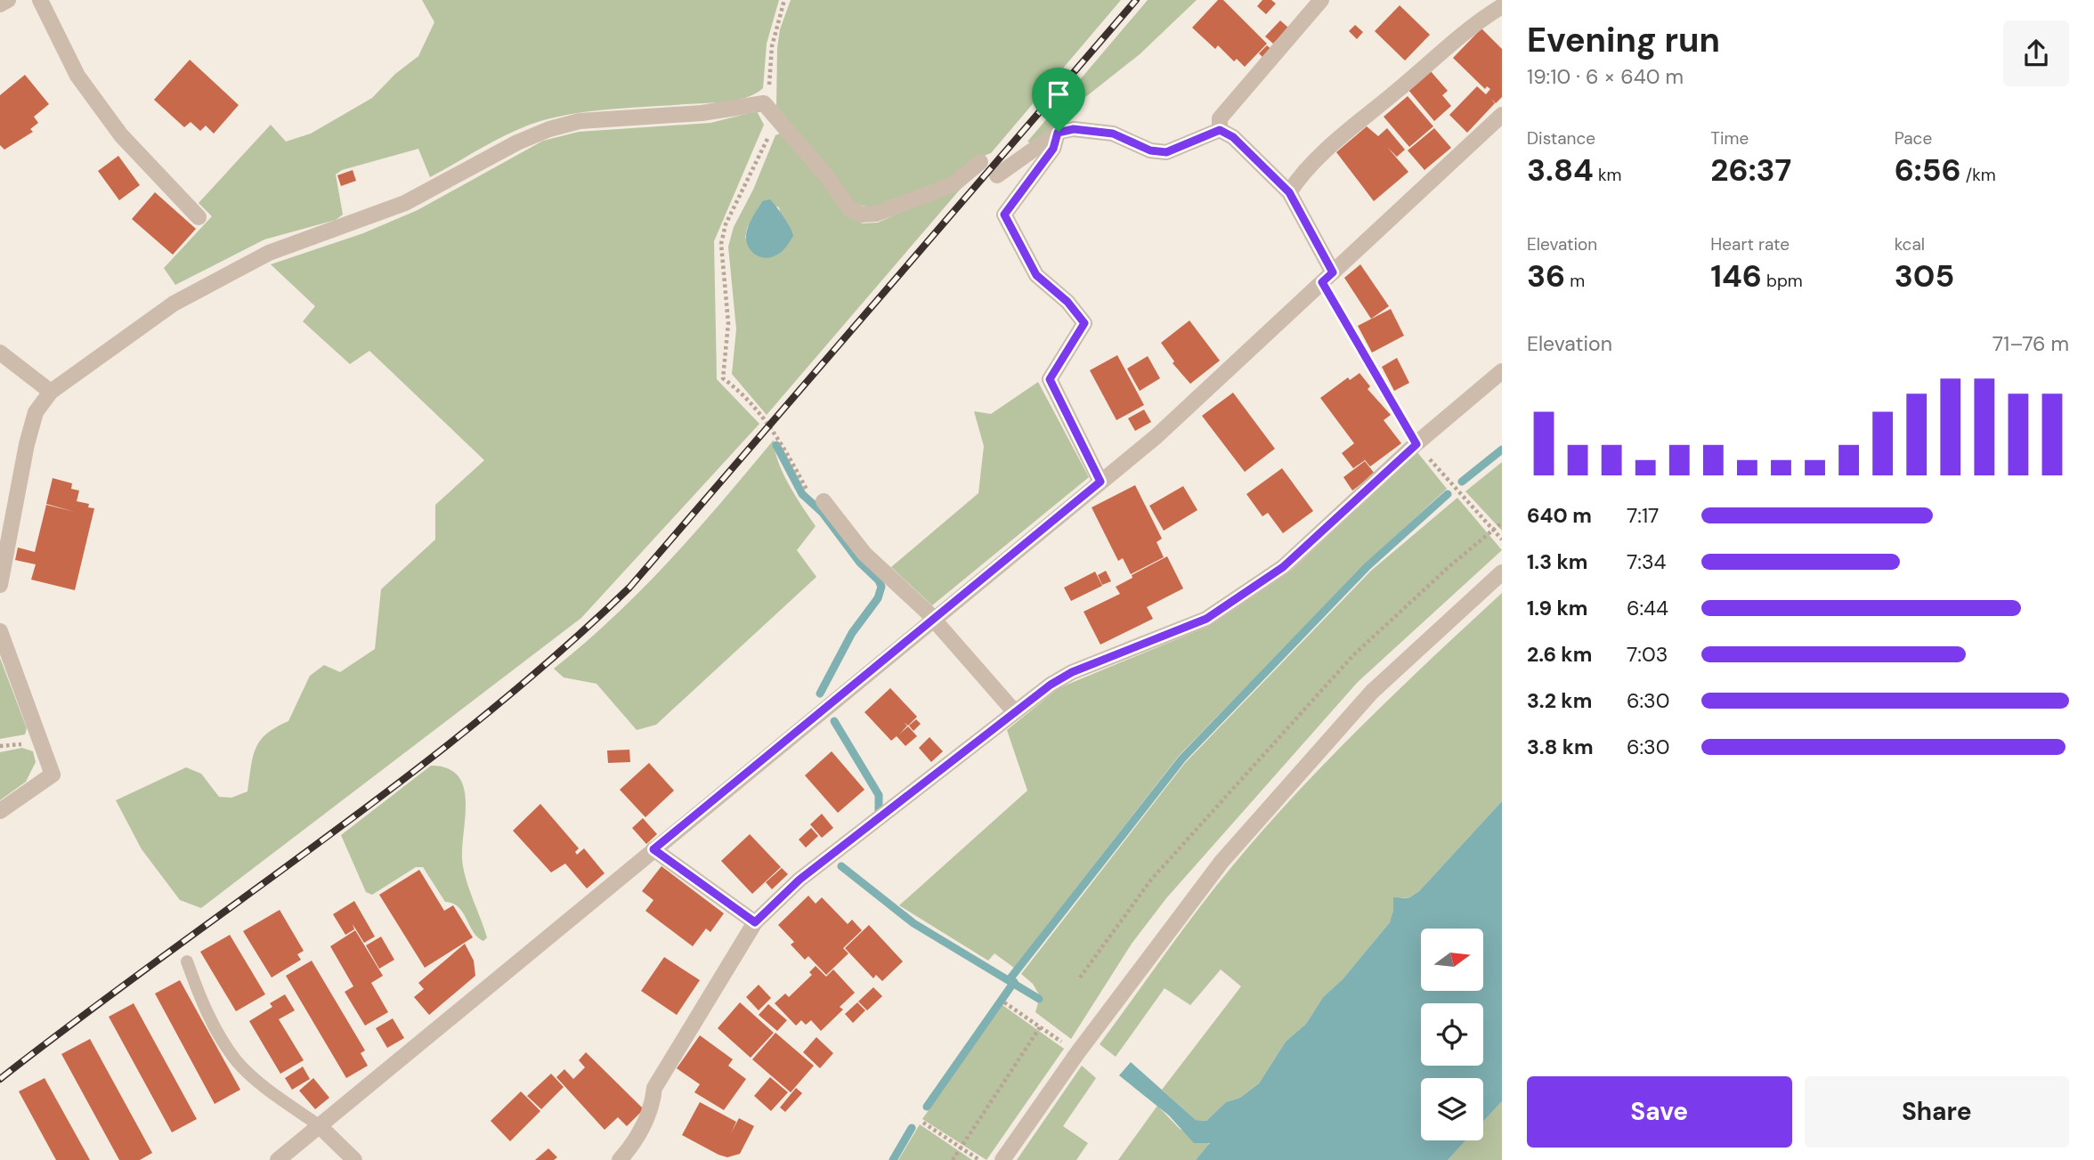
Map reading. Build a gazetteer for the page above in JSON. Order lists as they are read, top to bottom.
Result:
{
  "north": "right",
  "page": {
    "heading": ["Evening run", "19:10 · 6 × 640 m"],
    "stats": [
      ["Distance", "3.84 km"],
      ["Time", "26:37"],
      ["Pace", "6:56 /km"],
      ["Elevation", "36 m"],
      ["Heart rate", "146 bpm"],
      ["kcal", "305"]
    ],
    "chart": ["Elevation", "71–76 m"],
    "list": [
      {
        "name": "640 m",
        "note": "7:17"
      },
      {
        "name": "1.3 km",
        "note": "7:34"
      },
      {
        "name": "1.9 km",
        "note": "6:44"
      },
      {
        "name": "2.6 km",
        "note": "7:03"
      },
      {
        "name": "3.2 km",
        "note": "6:30"
      },
      {
        "name": "3.8 km",
        "note": "6:30"
      }
    ],
    "buttons": ["Save", "Share"]
  }
}
